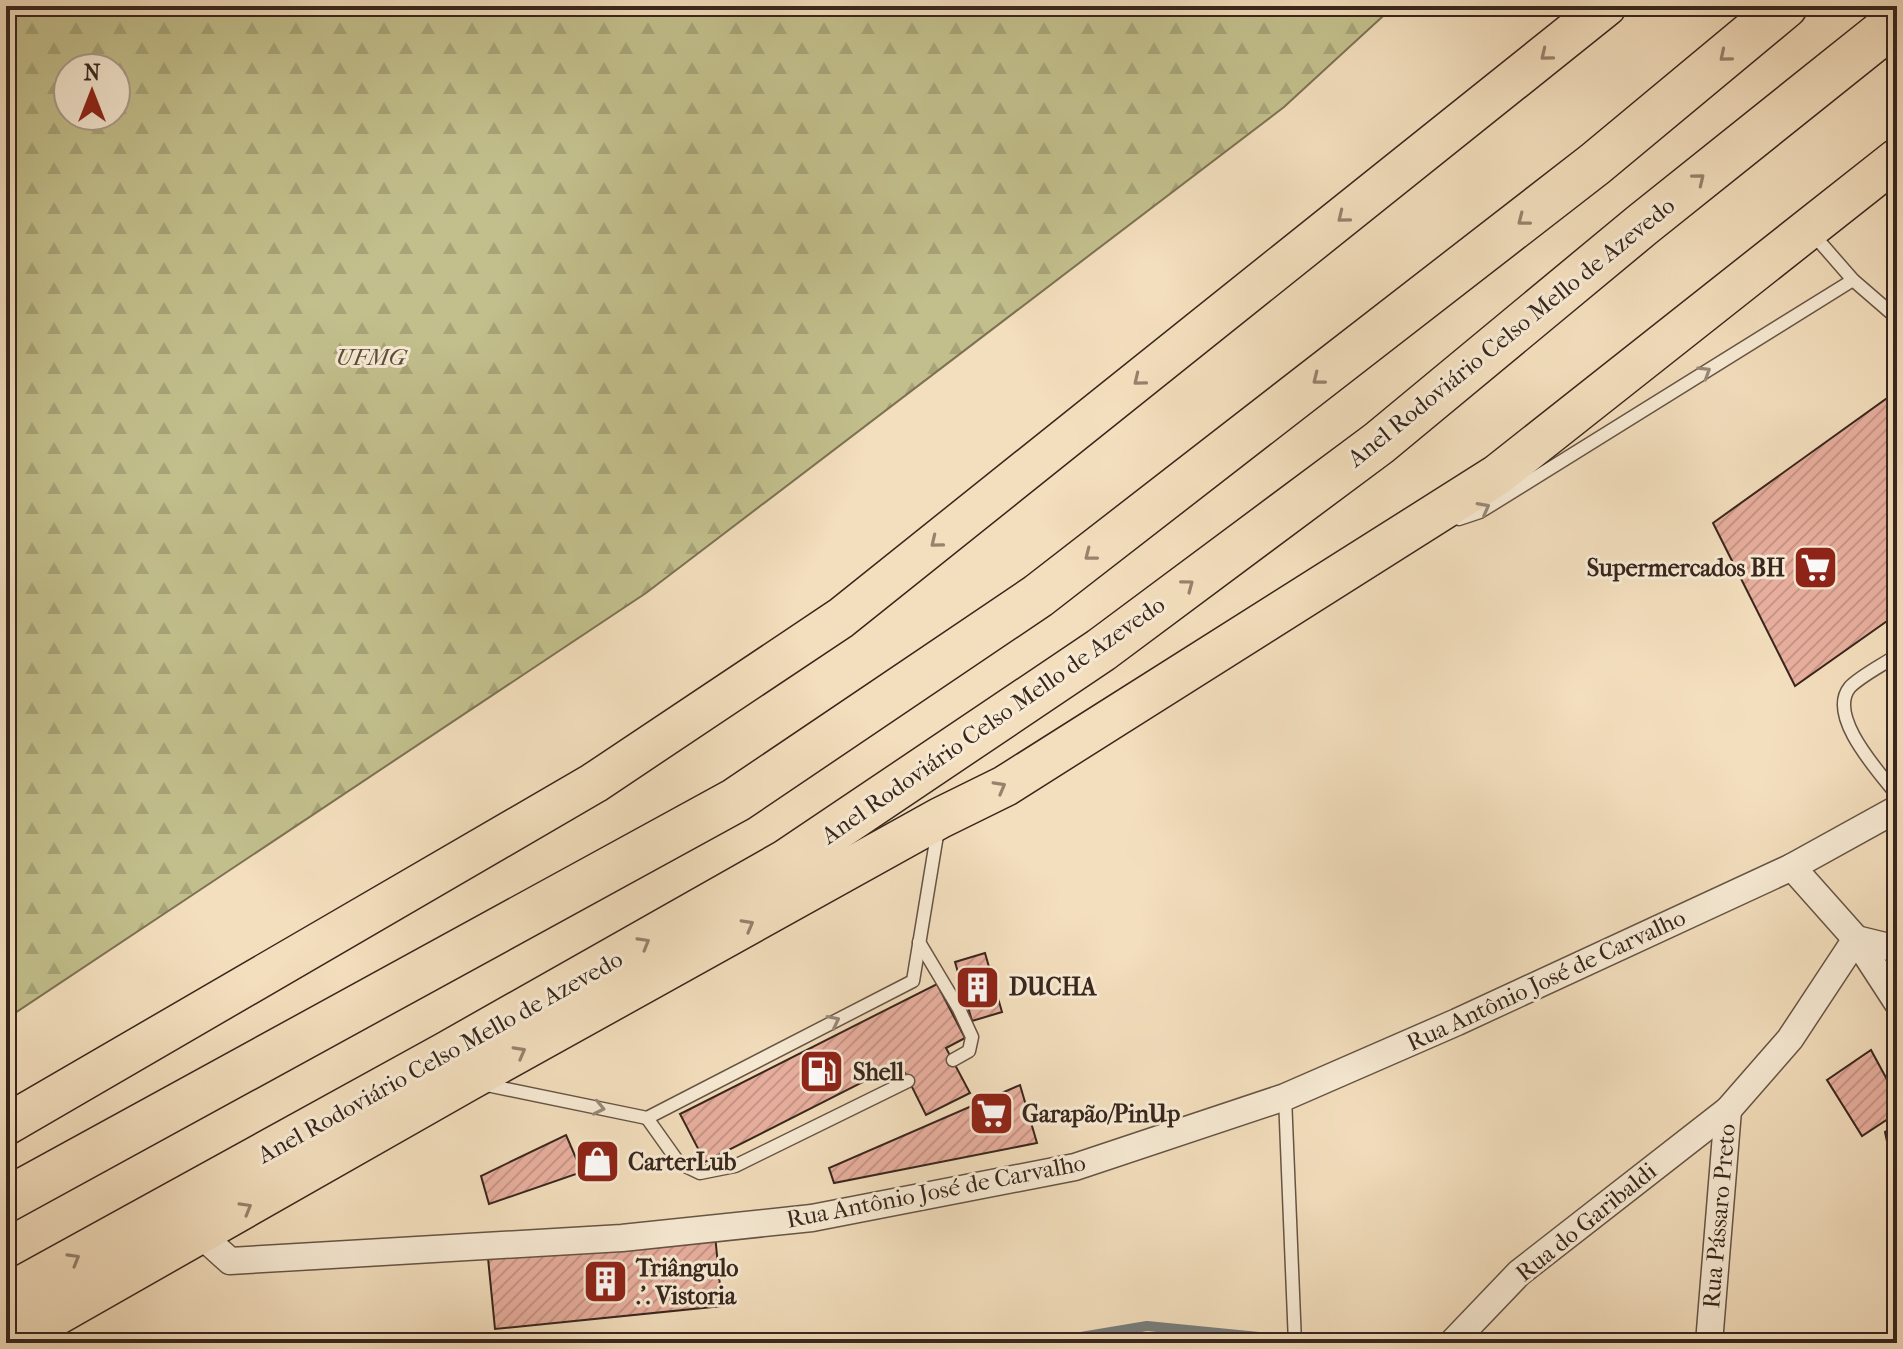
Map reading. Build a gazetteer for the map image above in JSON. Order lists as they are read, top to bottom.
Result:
{
  "streets": {
    "highway": ["Anel Rodoviário Celso Mello de Azevedo"],
    "street": ["Rua Antônio José de Carvalho", "Rua Pássaro Preto", "Rua do Garibaldi"]
  },
  "crossings": [
    ["Anel Rodoviário Celso Mello de Azevedo", "Rua Antônio José de Carvalho"],
    ["Rua Pássaro Preto", "Rua do Garibaldi"]
  ],
  "parks": ["UFMG"],
  "places": {
    "supermarket": ["Supermercados BH", "Garapão/PinUp"],
    "building": ["DUCHA", "Triângulo .'. Vistoria"],
    "fuel station": ["Shell"],
    "shop": ["CarterLub"]
  },
  "north": "top"
}
